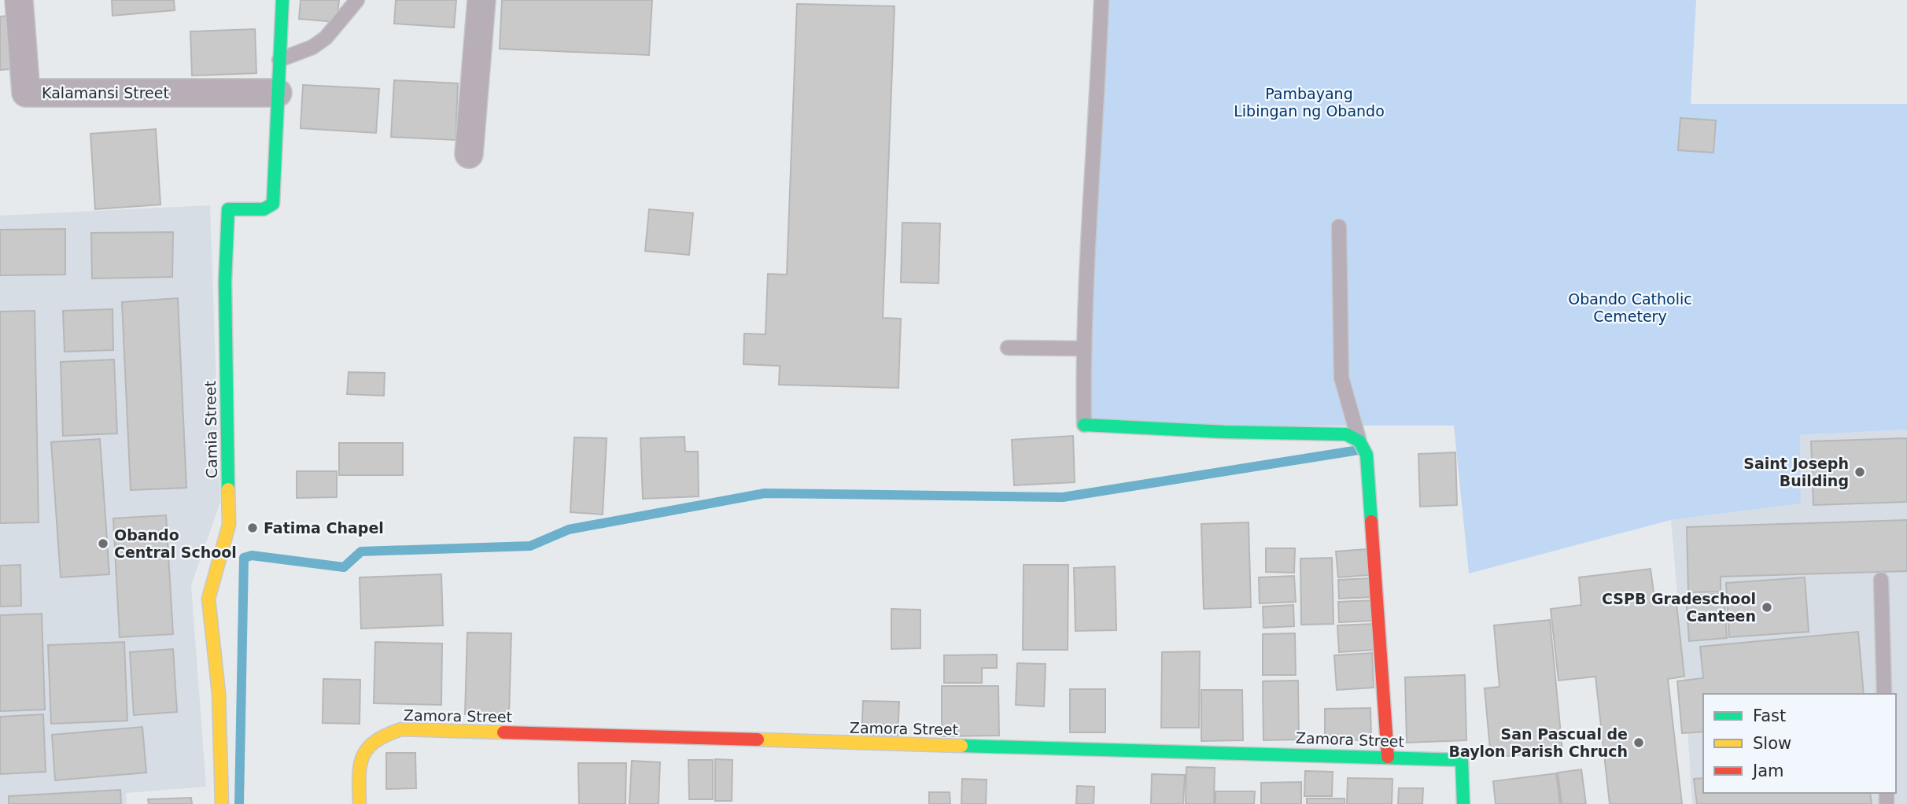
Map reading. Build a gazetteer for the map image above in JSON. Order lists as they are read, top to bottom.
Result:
{
  "streets": {
    "street": ["Kalamansi Street", "Camia Street", "Zamora Street"]
  },
  "crossings": [
    ["Kalamansi Street", "Camia Street"]
  ],
  "parks": ["Pambayang Libingan ng Obando", "Obando Catholic Cemetery"],
  "places": [
    "Saint Joseph Building",
    "Fatima Chapel",
    "Obando Central School",
    "CSPB Gradeschool Canteen",
    "San Pascual de Baylon Parish Chruch"
  ],
  "legend": ["Fast", "Slow", "Jam"]
}
